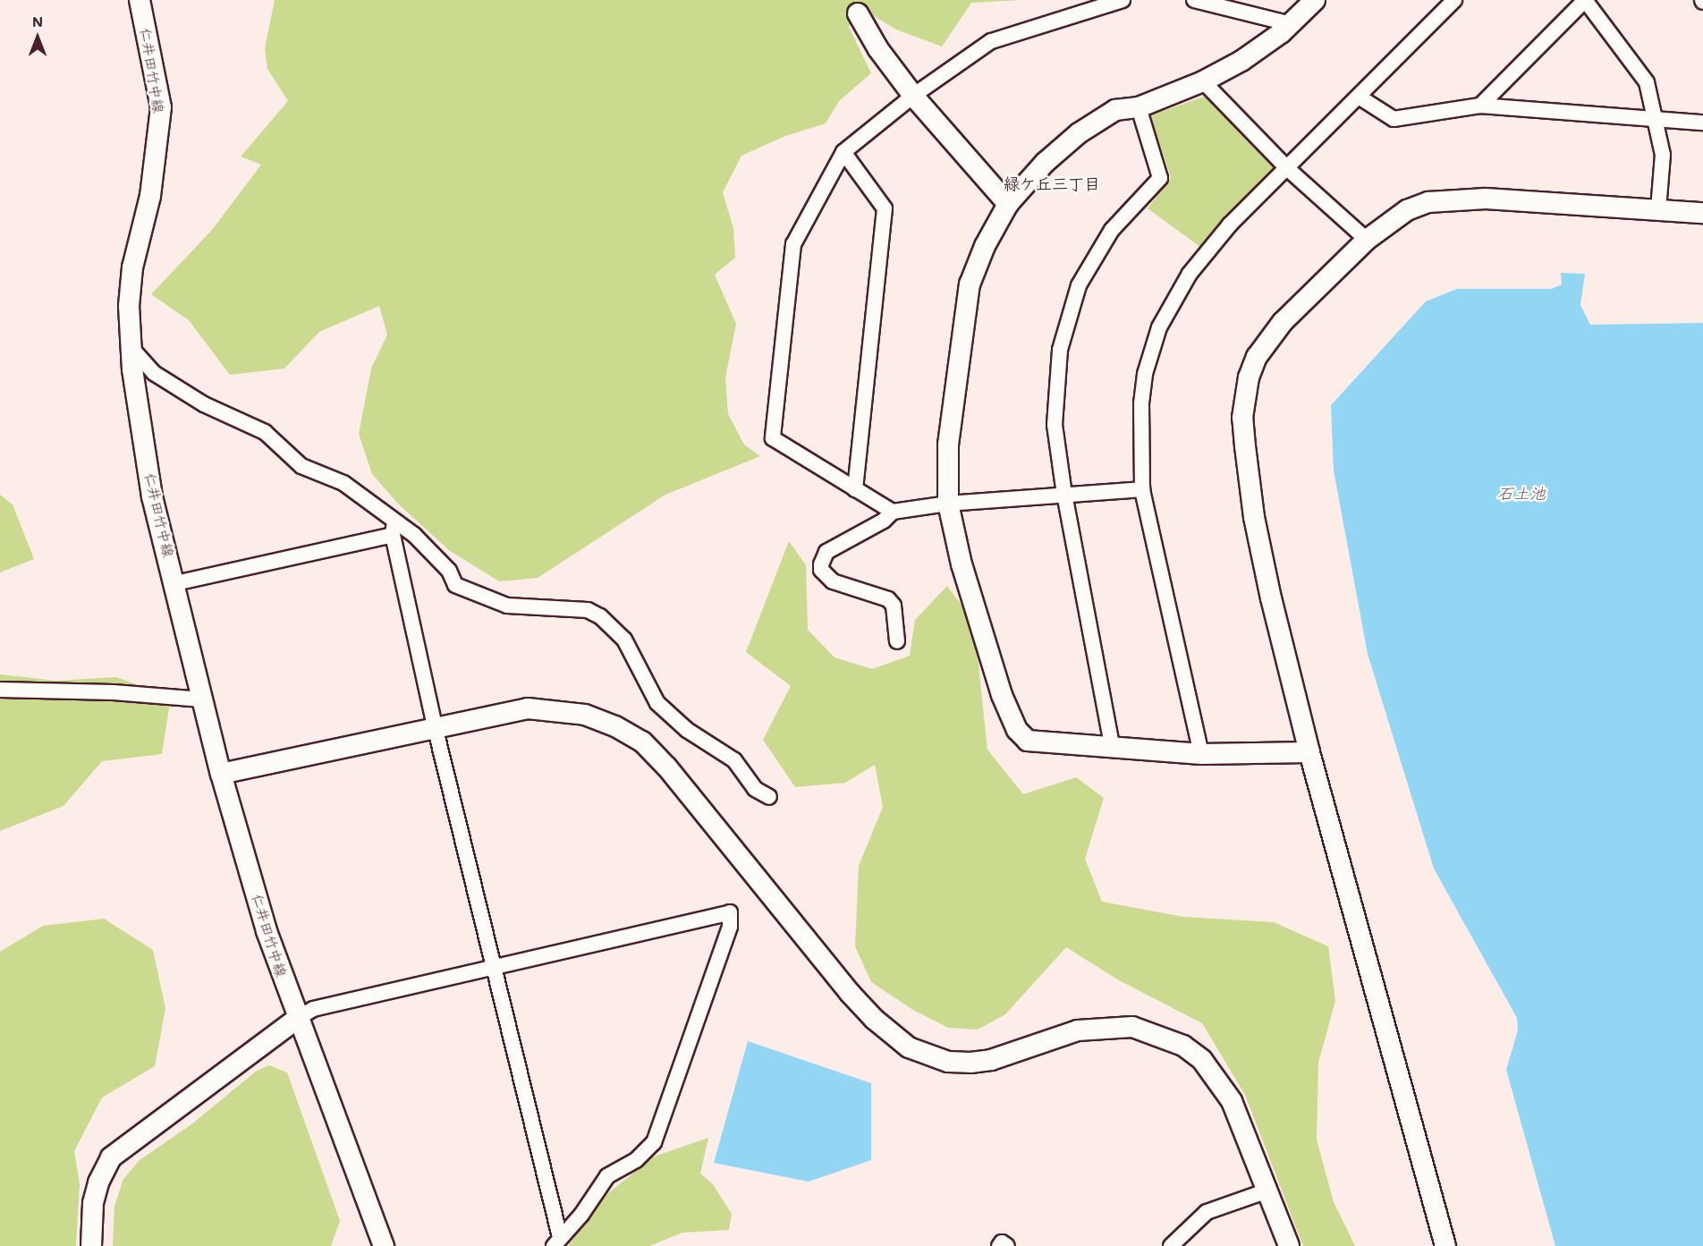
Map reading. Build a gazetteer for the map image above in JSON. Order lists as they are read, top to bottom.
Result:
{
  "streets": {
    "street": ["仁井田竹中線"]
  },
  "districts": ["緑ケ丘三丁目"],
  "water": ["石土池"],
  "north": "top"
}
